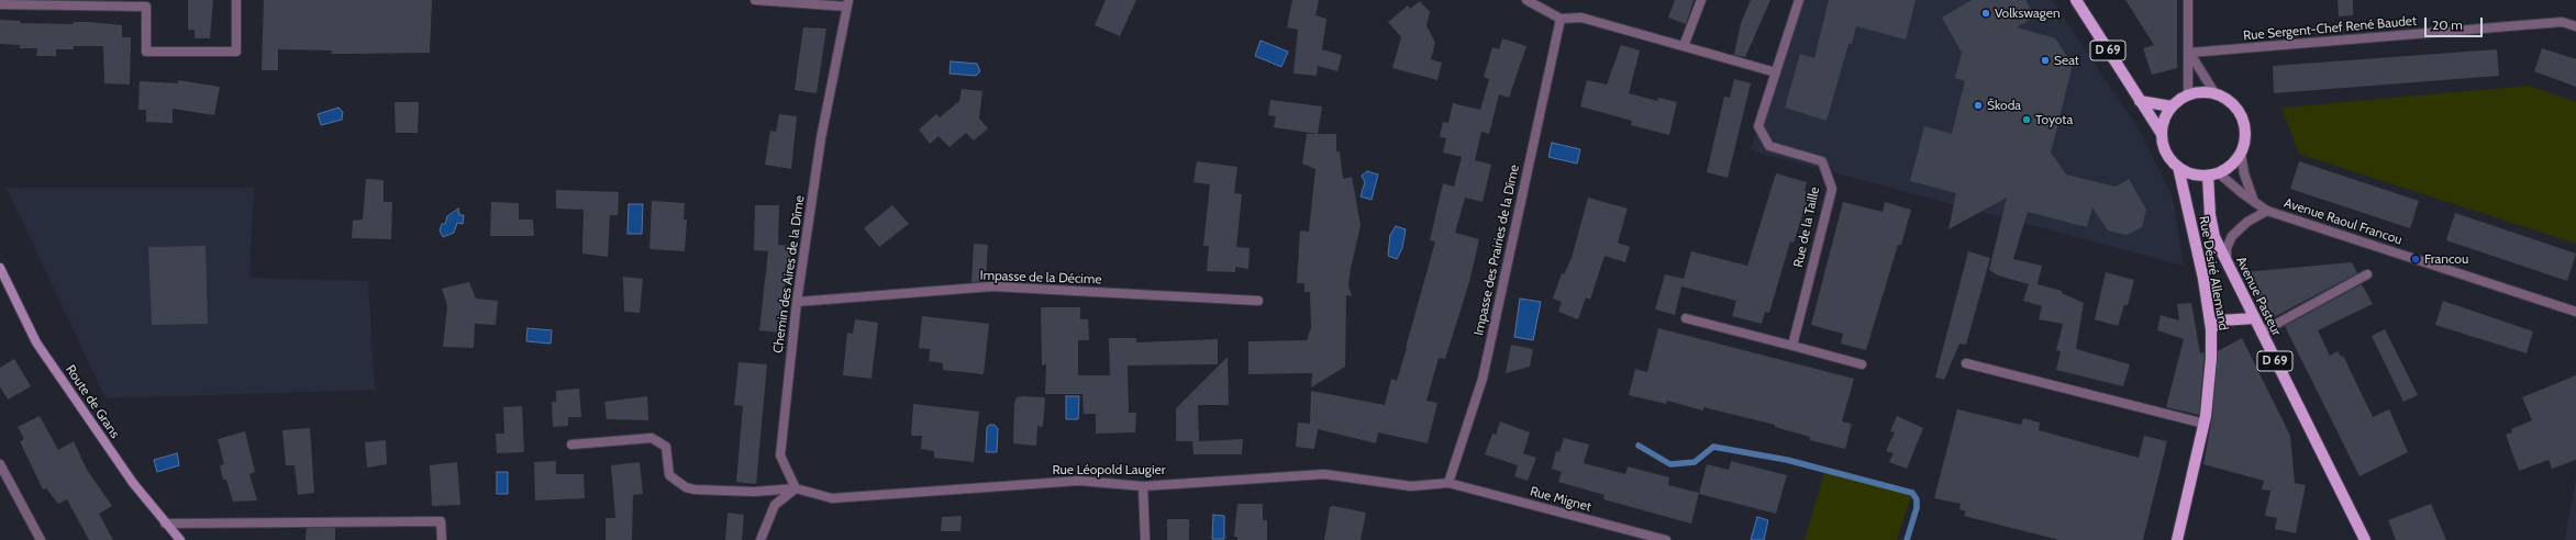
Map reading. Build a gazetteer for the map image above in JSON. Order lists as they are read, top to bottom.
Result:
{
  "streets": {
    "main road": ["D 69", "Rue Désiré Allemand", "Avenue Pasteur"],
    "street": [
      "Rue Sergent-Chef René Baudet",
      "Avenue Raoul Francou",
      "Rue de la Taille",
      "Impasse des Prairies de la Dîme",
      "Chemin des Aires de la Dîme",
      "Impasse de la Décime",
      "Route de Grans",
      "Rue Léopold Laugier",
      "Rue Mignet"
    ]
  },
  "crossings": [
    ["D 69", "Avenue Raoul Francou"],
    ["D 69", "Rue Désiré Allemand"],
    ["D 69", "Avenue Pasteur"],
    ["Avenue Raoul Francou", "Rue Désiré Allemand"],
    ["Avenue Raoul Francou", "Avenue Pasteur"],
    ["Impasse des Prairies de la Dîme", "Rue Léopold Laugier"],
    ["Impasse des Prairies de la Dîme", "Rue Mignet"],
    ["Rue Désiré Allemand", "Avenue Pasteur"],
    ["Chemin des Aires de la Dîme", "Impasse de la Décime"],
    ["Chemin des Aires de la Dîme", "Rue Léopold Laugier"],
    ["Rue Léopold Laugier", "Rue Mignet"]
  ],
  "places": [
    "Volkswagen",
    "Seat",
    "Škoda",
    "Toyota",
    "Francou"
  ],
  "scale_bar": "20 m"
}
